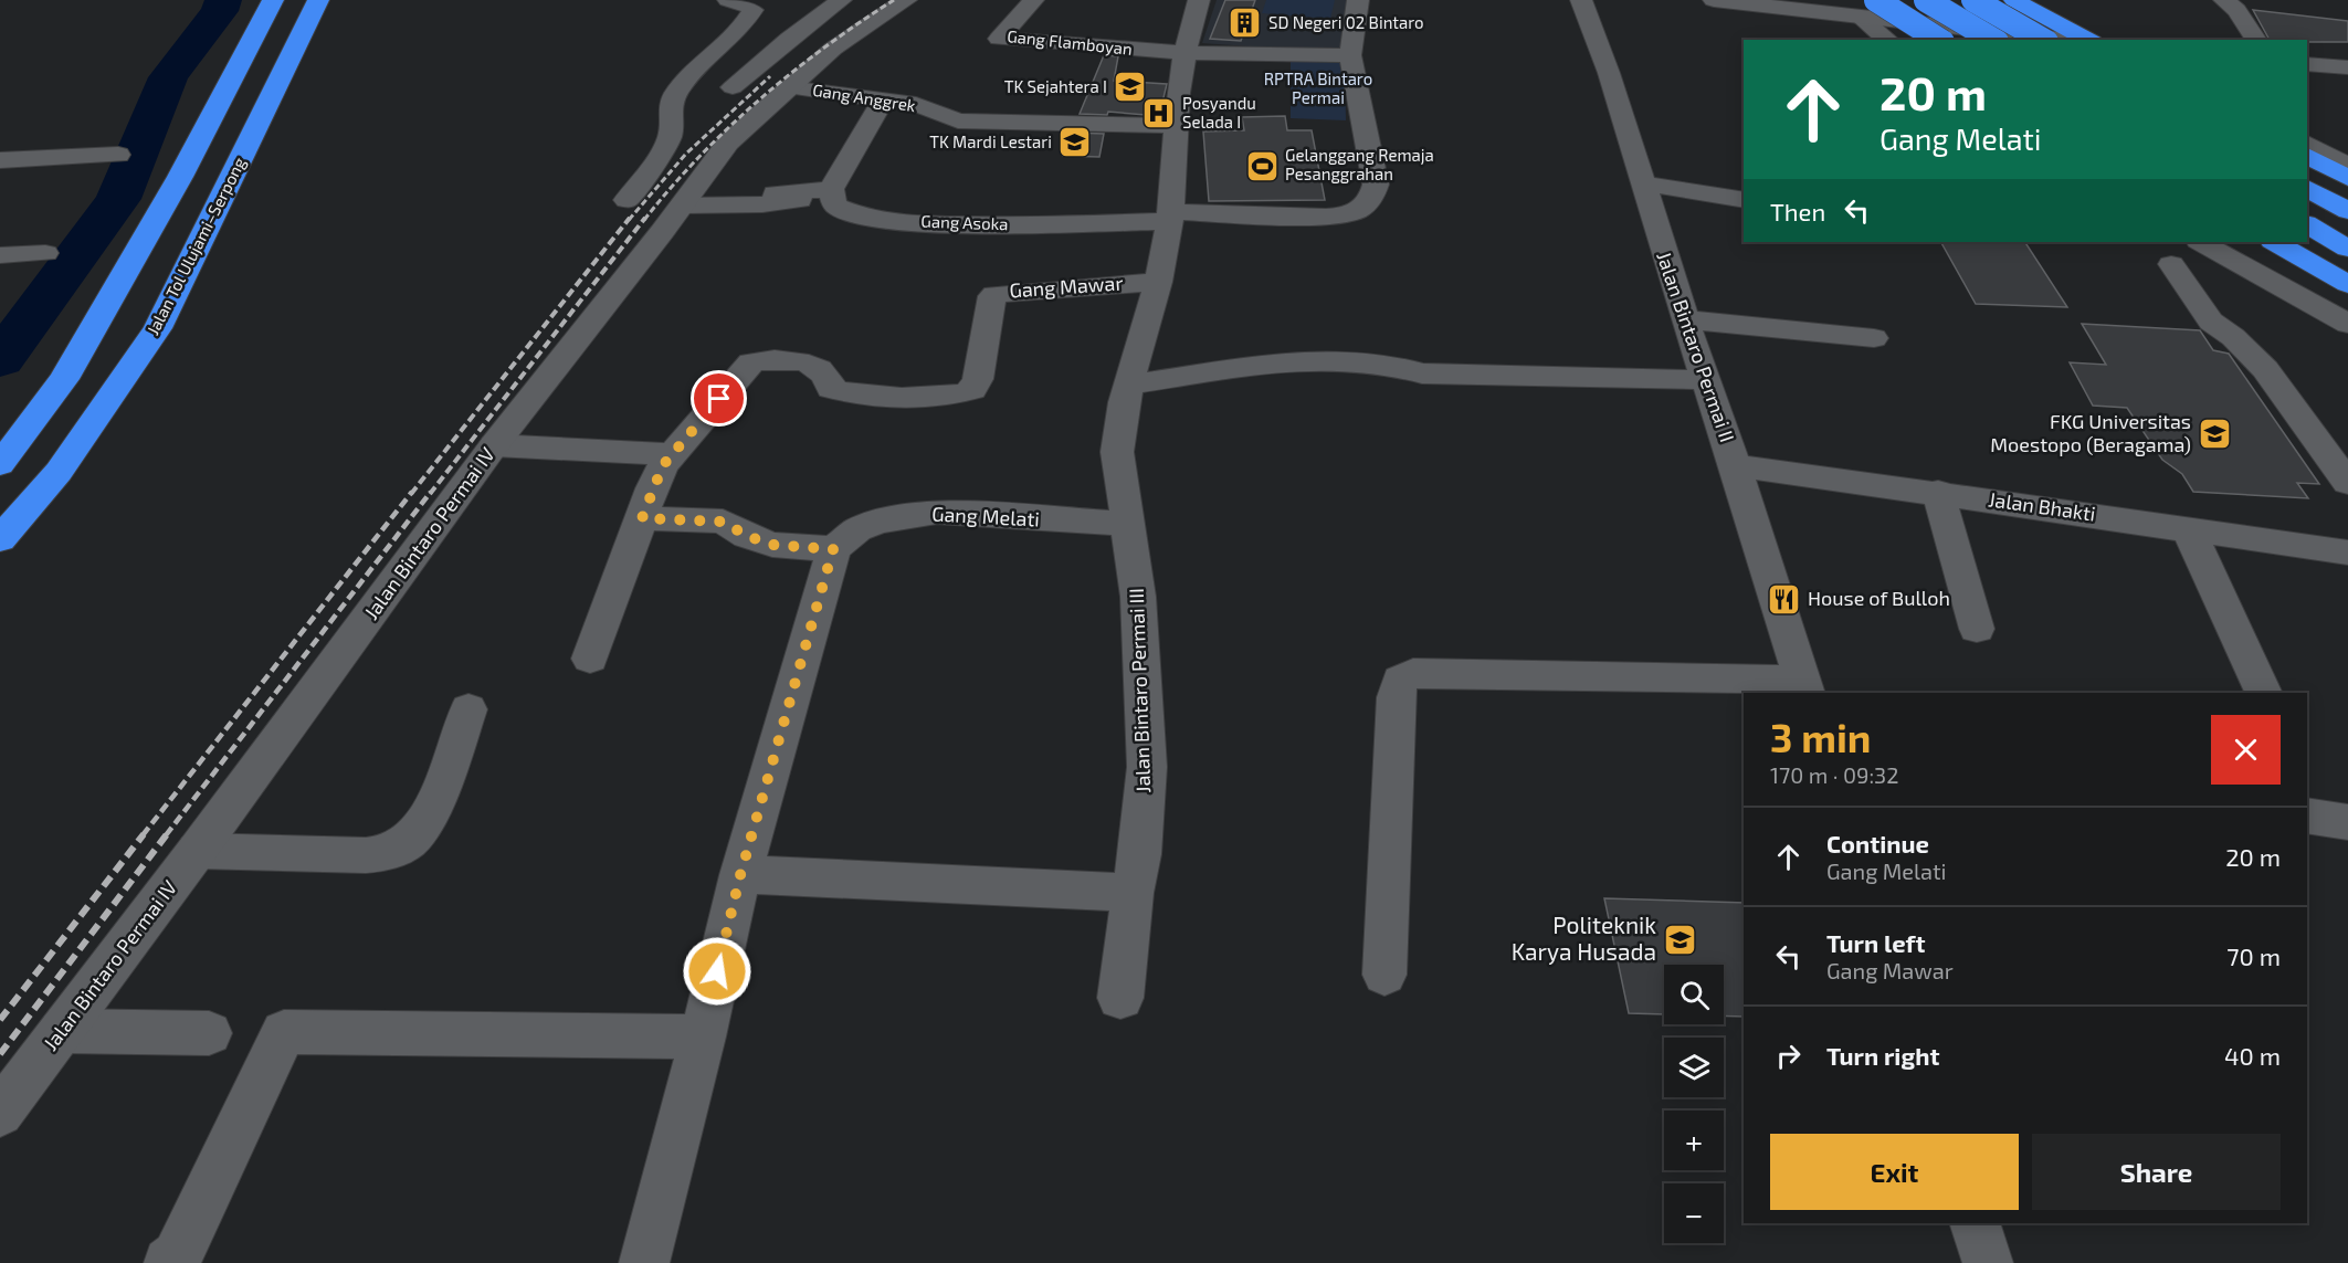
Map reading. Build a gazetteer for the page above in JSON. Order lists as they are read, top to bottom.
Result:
{
  "streets": {
    "highway": ["Jalan Tol Ulujami–Serpong"],
    "street": [
      "Gang Flamboyan",
      "Gang Anggrek",
      "Gang Asoka",
      "Gang Mawar",
      "Jalan Bintaro Permai II",
      "Jalan Bhakti",
      "Gang Melati",
      "Jalan Bintaro Permai IV",
      "Jalan Bintaro Permai III"
    ]
  },
  "crossings": [
    ["Gang Flamboyan", "Jalan Bintaro Permai III"],
    ["Gang Anggrek", "Jalan Bintaro Permai IV"],
    ["Gang Anggrek", "Jalan Bintaro Permai III"],
    ["Gang Asoka", "Jalan Bintaro Permai III"],
    ["Gang Mawar", "Jalan Bintaro Permai III"],
    ["Jalan Bintaro Permai II", "Jalan Bhakti"],
    ["Gang Melati", "Jalan Bintaro Permai III"]
  ],
  "parks": ["RPTRA Bintaro Permai"],
  "places": {
    "building": ["SD Negeri 02 Bintaro"],
    "school or university": [
      "TK Sejahtera I",
      "TK Mardi Lestari",
      "FKG Universitas Moestopo (Beragama)",
      "Politeknik Karya Husada"
    ],
    "hospital": ["Posyandu Selada I"],
    "sports": ["Gelanggang Remaja Pesanggrahan"],
    "restaurant": ["House of Bulloh"]
  },
  "page": {
    "turn": ["20 m", "Gang Melati"],
    "then": "Then",
    "heading": ["3 min", "170 m · 09:32"],
    "list": [
      {
        "name": "Continue",
        "note": "Gang Melati",
        "value": "20 m"
      },
      {
        "name": "Turn left",
        "note": "Gang Mawar",
        "value": "70 m"
      },
      {
        "name": "Turn right",
        "value": "40 m"
      }
    ],
    "map_buttons": ["+", "−"],
    "buttons": ["Exit", "Share"]
  }
}
